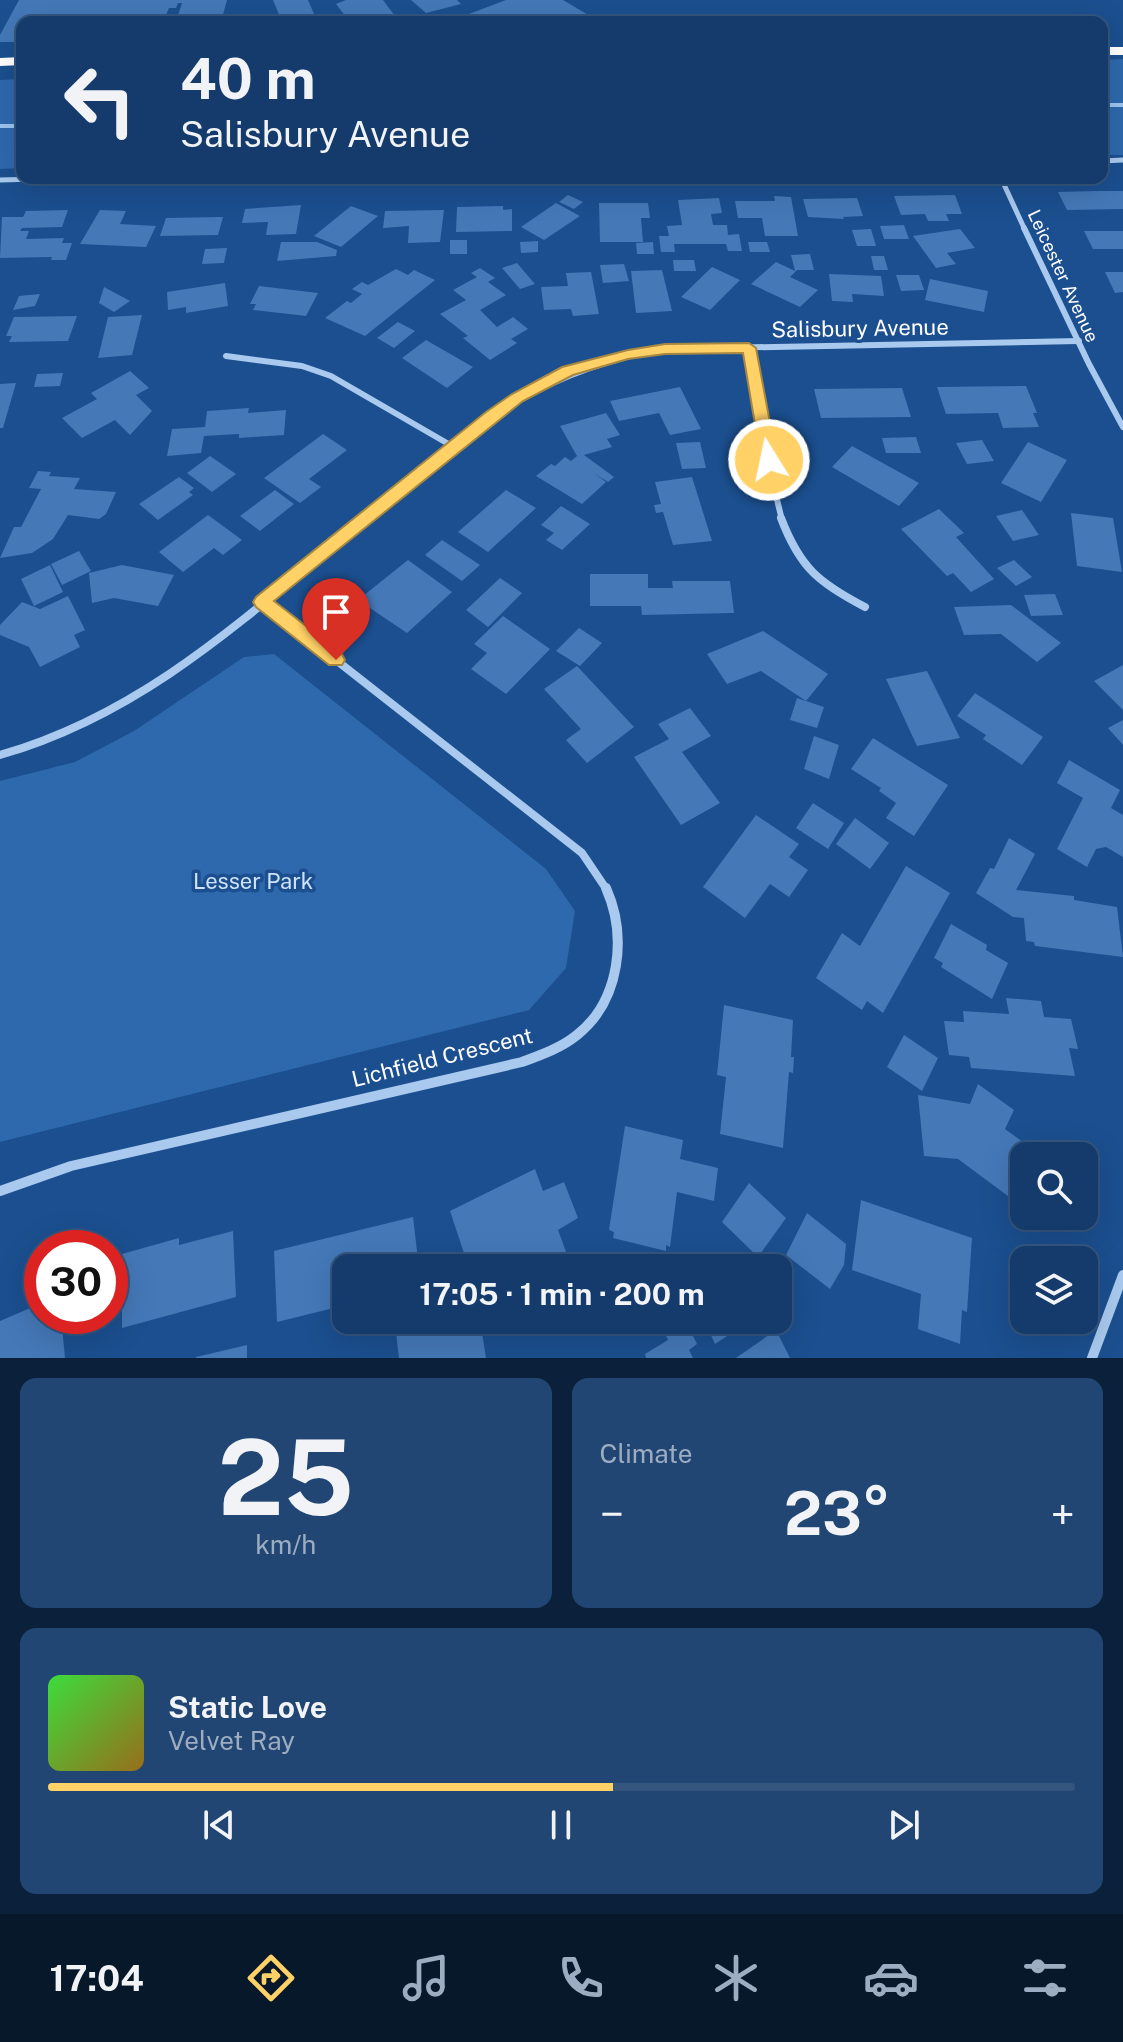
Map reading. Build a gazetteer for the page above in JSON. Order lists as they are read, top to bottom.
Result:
{
  "streets": {
    "street": ["Leicester Avenue", "Salisbury Avenue", "Lichfield Crescent"]
  },
  "crossings": [
    ["Leicester Avenue", "Salisbury Avenue"],
    ["Salisbury Avenue", "Lichfield Crescent"]
  ],
  "parks": ["Lesser Park"],
  "page": {
    "turn": ["40 m", "Salisbury Avenue"],
    "limit": "30",
    "trip": "17:05 · 1 min · 200 m",
    "tile": [
      ["25", "km/h"],
      "Climate"
    ],
    "heat": ["−", "23°", "+"],
    "song": ["Static Love", "Velvet Ray"],
    "tabs": "17:04"
  }
}
